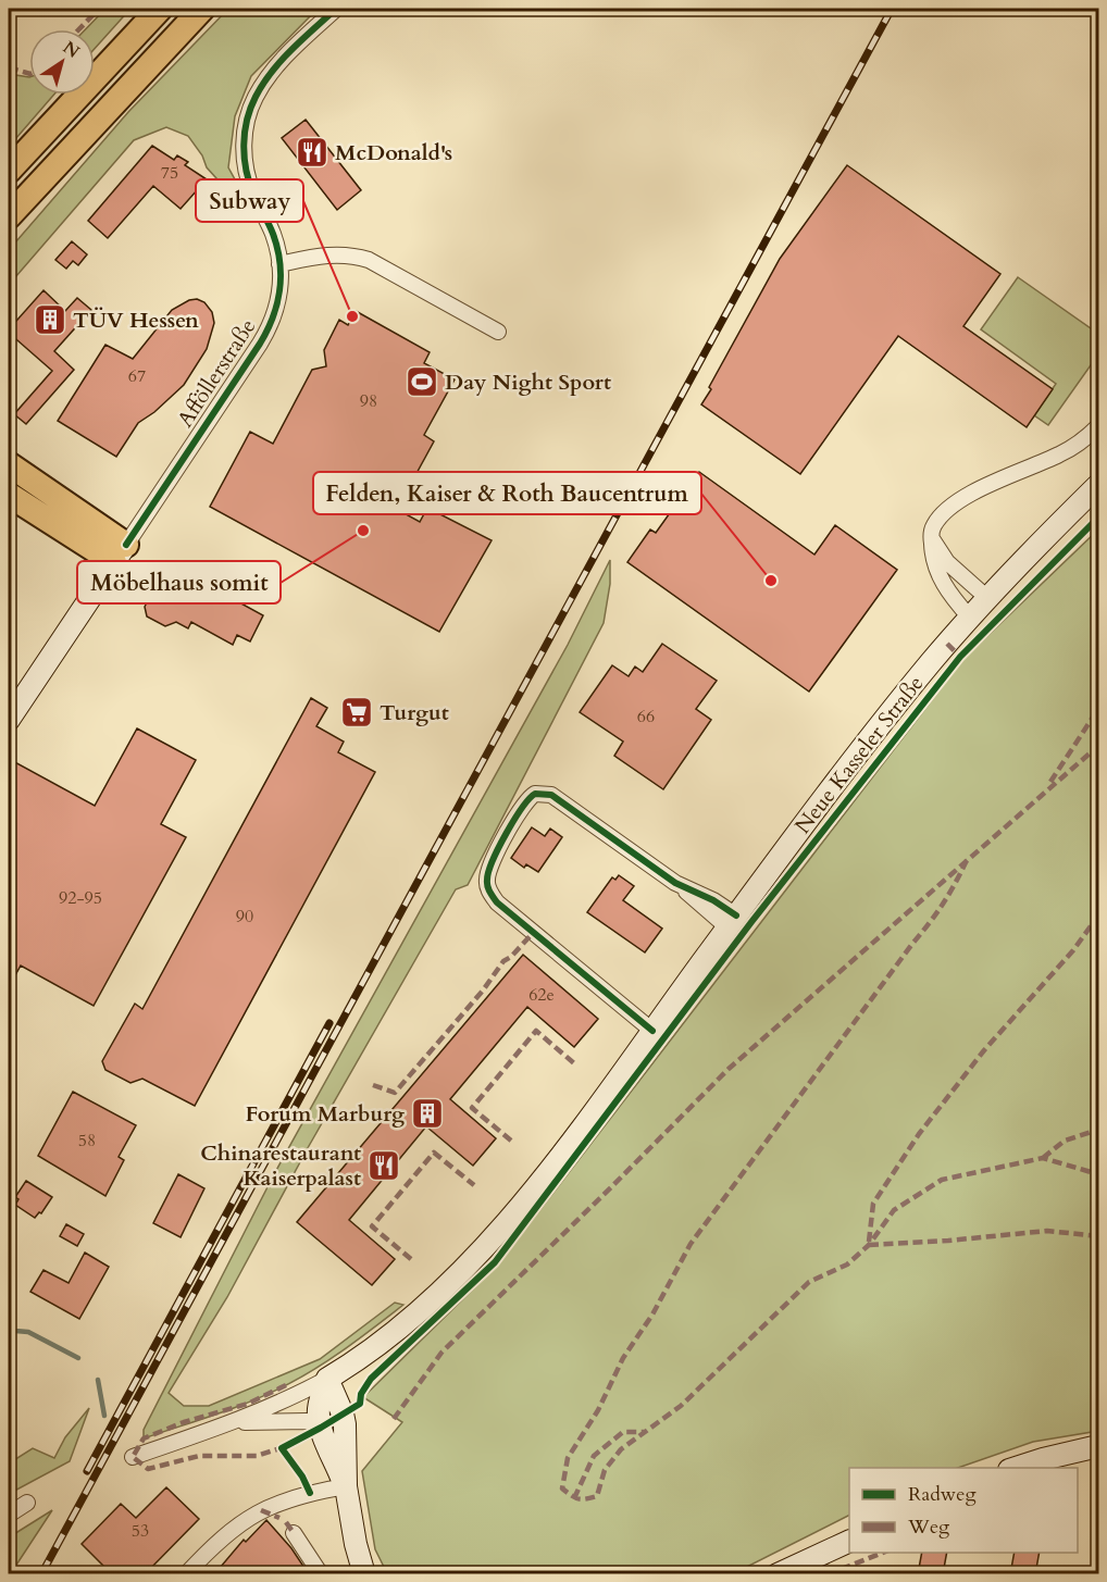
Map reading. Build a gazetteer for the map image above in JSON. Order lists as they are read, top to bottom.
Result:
{
  "streets": {
    "main road": ["Afföllerstraße", "Neue Kasseler Straße"]
  },
  "places": {
    "restaurant": ["McDonald's", "Chinarestaurant Kaiserpalast"],
    "other": ["Subway", "Möbelhaus somit", "Felden, Kaiser & Roth Baucentrum"],
    "building": ["TÜV Hessen", "Forum Marburg"],
    "sports": ["Day Night Sport"],
    "supermarket": ["Turgut"]
  },
  "house_numbers": [
    "75",
    "67",
    "98",
    "66",
    "92-95",
    "90",
    "62e",
    "58",
    "53"
  ],
  "legend": ["Radweg", "Weg"],
  "north": "top right"
}
